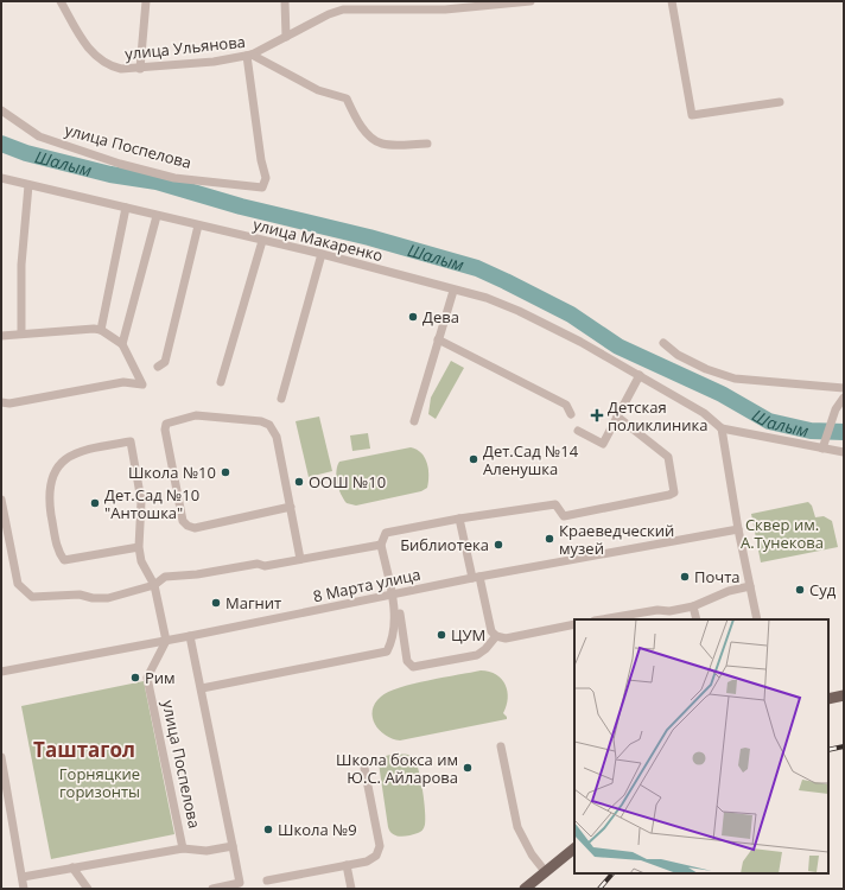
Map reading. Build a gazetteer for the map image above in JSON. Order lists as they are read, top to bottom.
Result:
{
  "streets": {
    "street": [
      "улица Ульянова",
      "улица Поспелова",
      "улица Макаренко",
      "8 Марта улица"
    ]
  },
  "crossings": [
    ["улица Ульянова", "улица Поспелова"],
    ["улица Поспелова", "8 Марта улица"]
  ],
  "districts": ["Таштагол"],
  "water": ["Шалым"],
  "parks": ["Сквер им. А.Тунекова", "Горняцкие горизонты"],
  "places": {
    "other": [
      "Дева",
      "Дет.Сад №14 Аленушка",
      "Школа №10",
      "ООШ №10",
      "Дет.Сад №10 \"Антошка\"",
      "Краеведческий музей",
      "Библиотека",
      "Почта",
      "Суд",
      "Магнит",
      "ЦУМ",
      "Рим",
      "Школа бокса им Ю.С. Айларова",
      "Школа №9"
    ],
    "health": ["Детская поликлиника"]
  }
}
